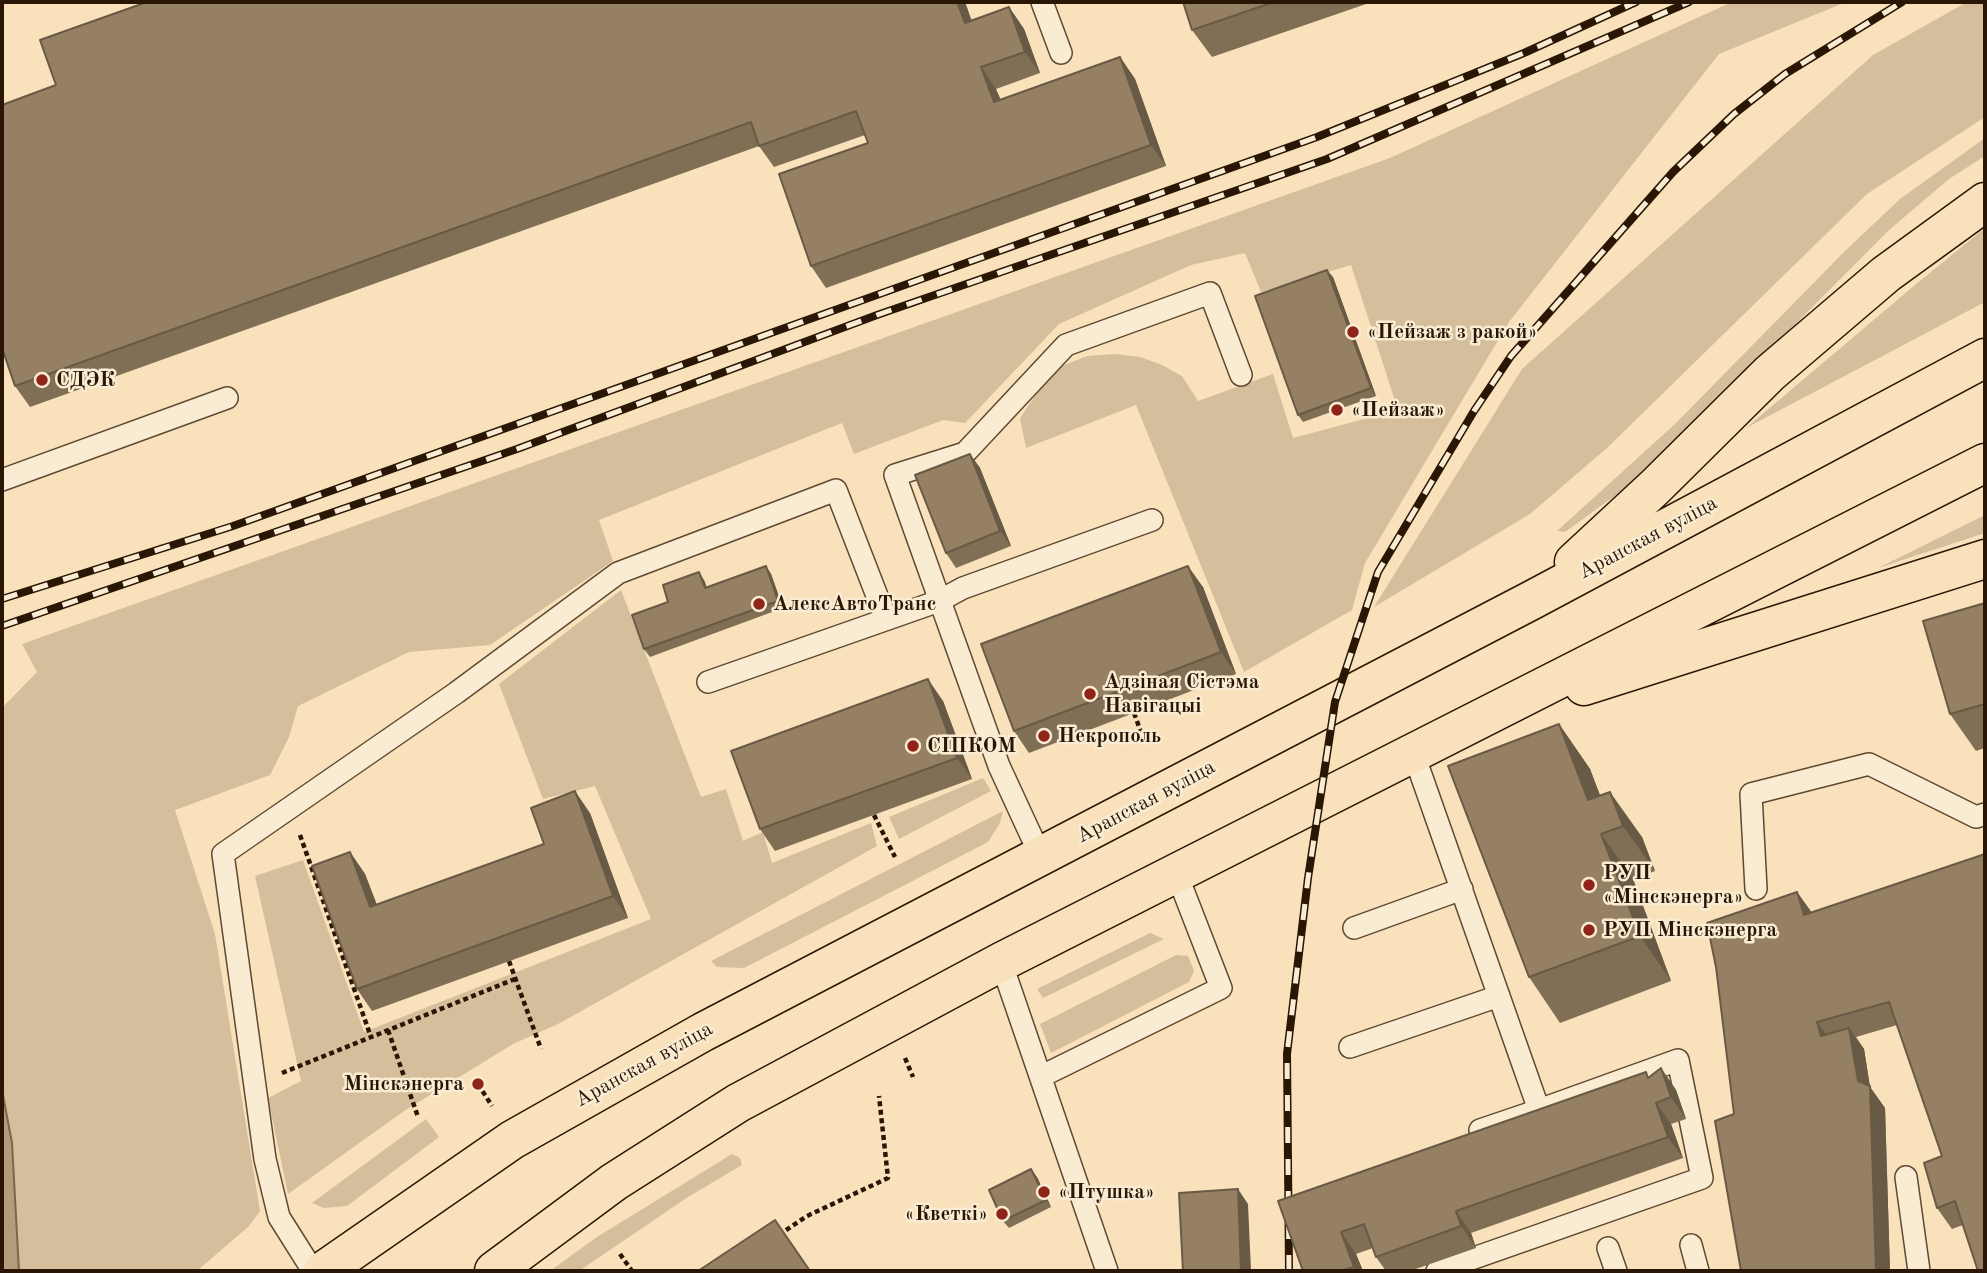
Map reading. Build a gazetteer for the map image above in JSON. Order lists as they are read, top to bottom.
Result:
{
  "streets": {
    "main road": ["Аранская вуліца"]
  },
  "places": [
    "«Пейзаж з ракой»",
    "СДЭК",
    "«Пейзаж»",
    "АлексАвтоТранс",
    "Адзіная Сістэма Навігацыі",
    "Некрополь",
    "СІПКОМ",
    "РУП «Мінскэнерга»",
    "РУП Мінскэнерга",
    "Мінскэнерга",
    "«Птушка»",
    "«Кветкі»"
  ]
}
